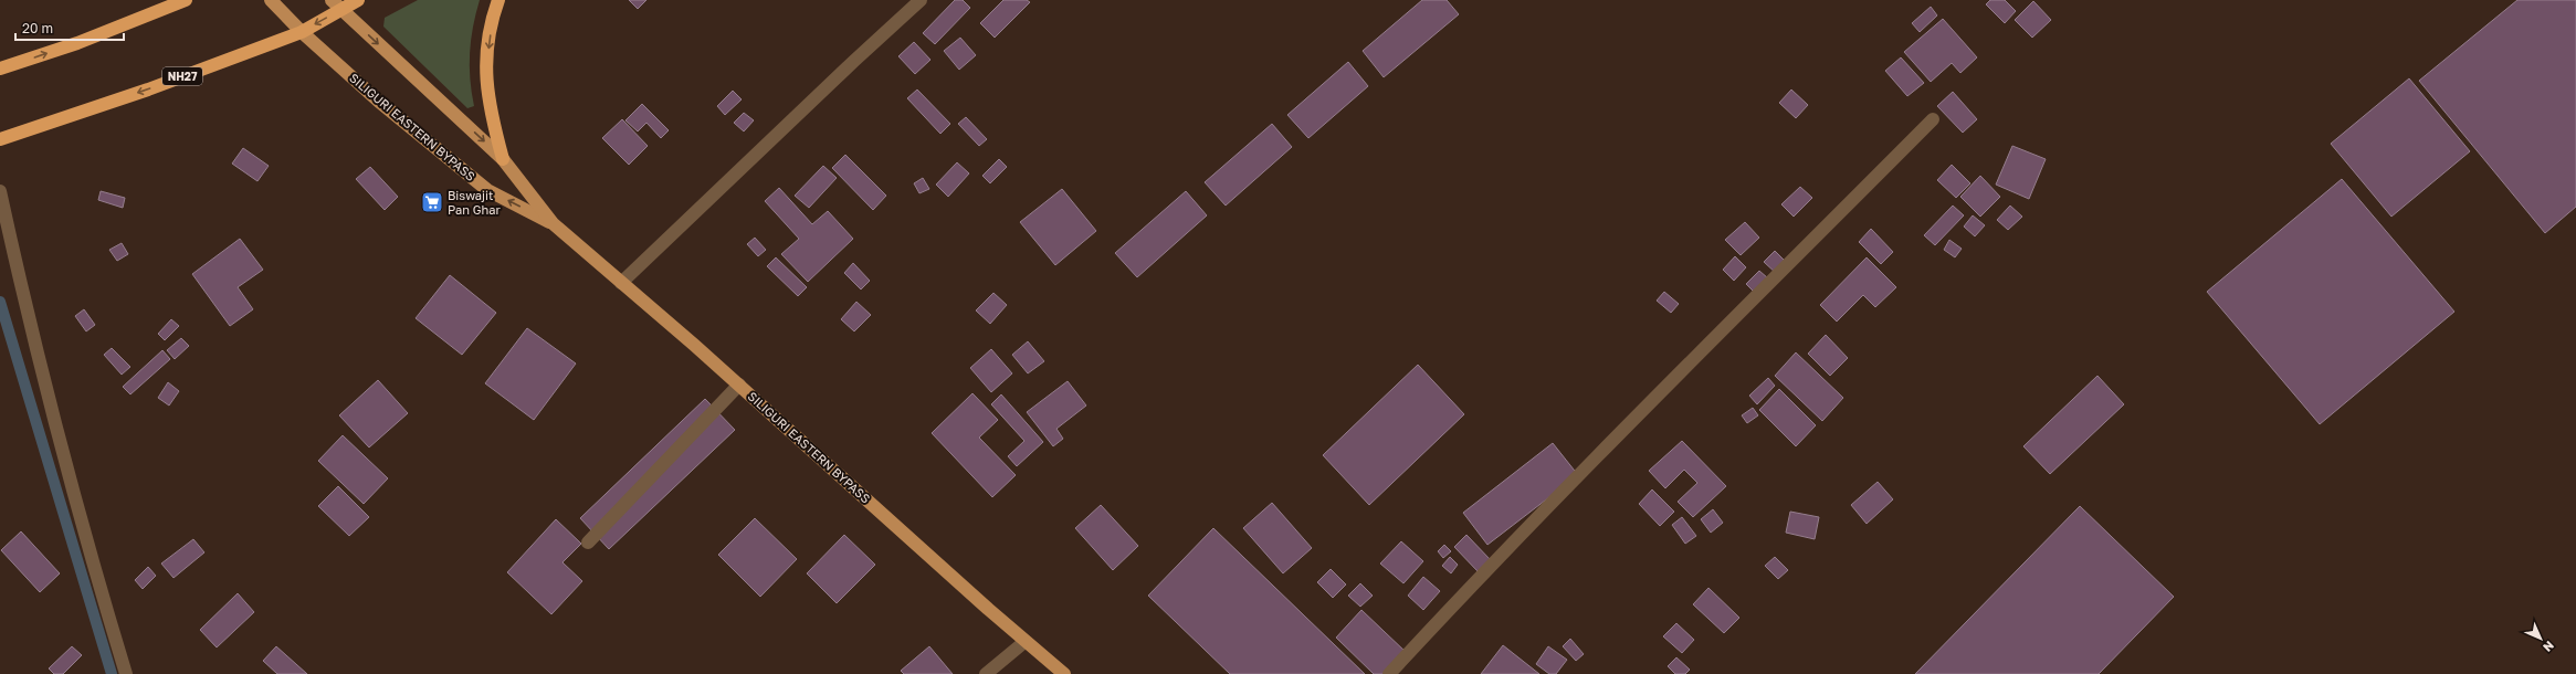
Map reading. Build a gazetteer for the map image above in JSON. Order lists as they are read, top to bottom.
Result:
{
  "streets": {
    "highway": ["NH27"],
    "main road": ["SILIGURI EASTERN BYPASS"]
  },
  "crossings": [
    ["NH27", "SILIGURI EASTERN BYPASS"]
  ],
  "places": {
    "supermarket": ["Biswajit Pan Ghar"]
  },
  "scale_bar": "20 m",
  "north": "bottom right"
}
